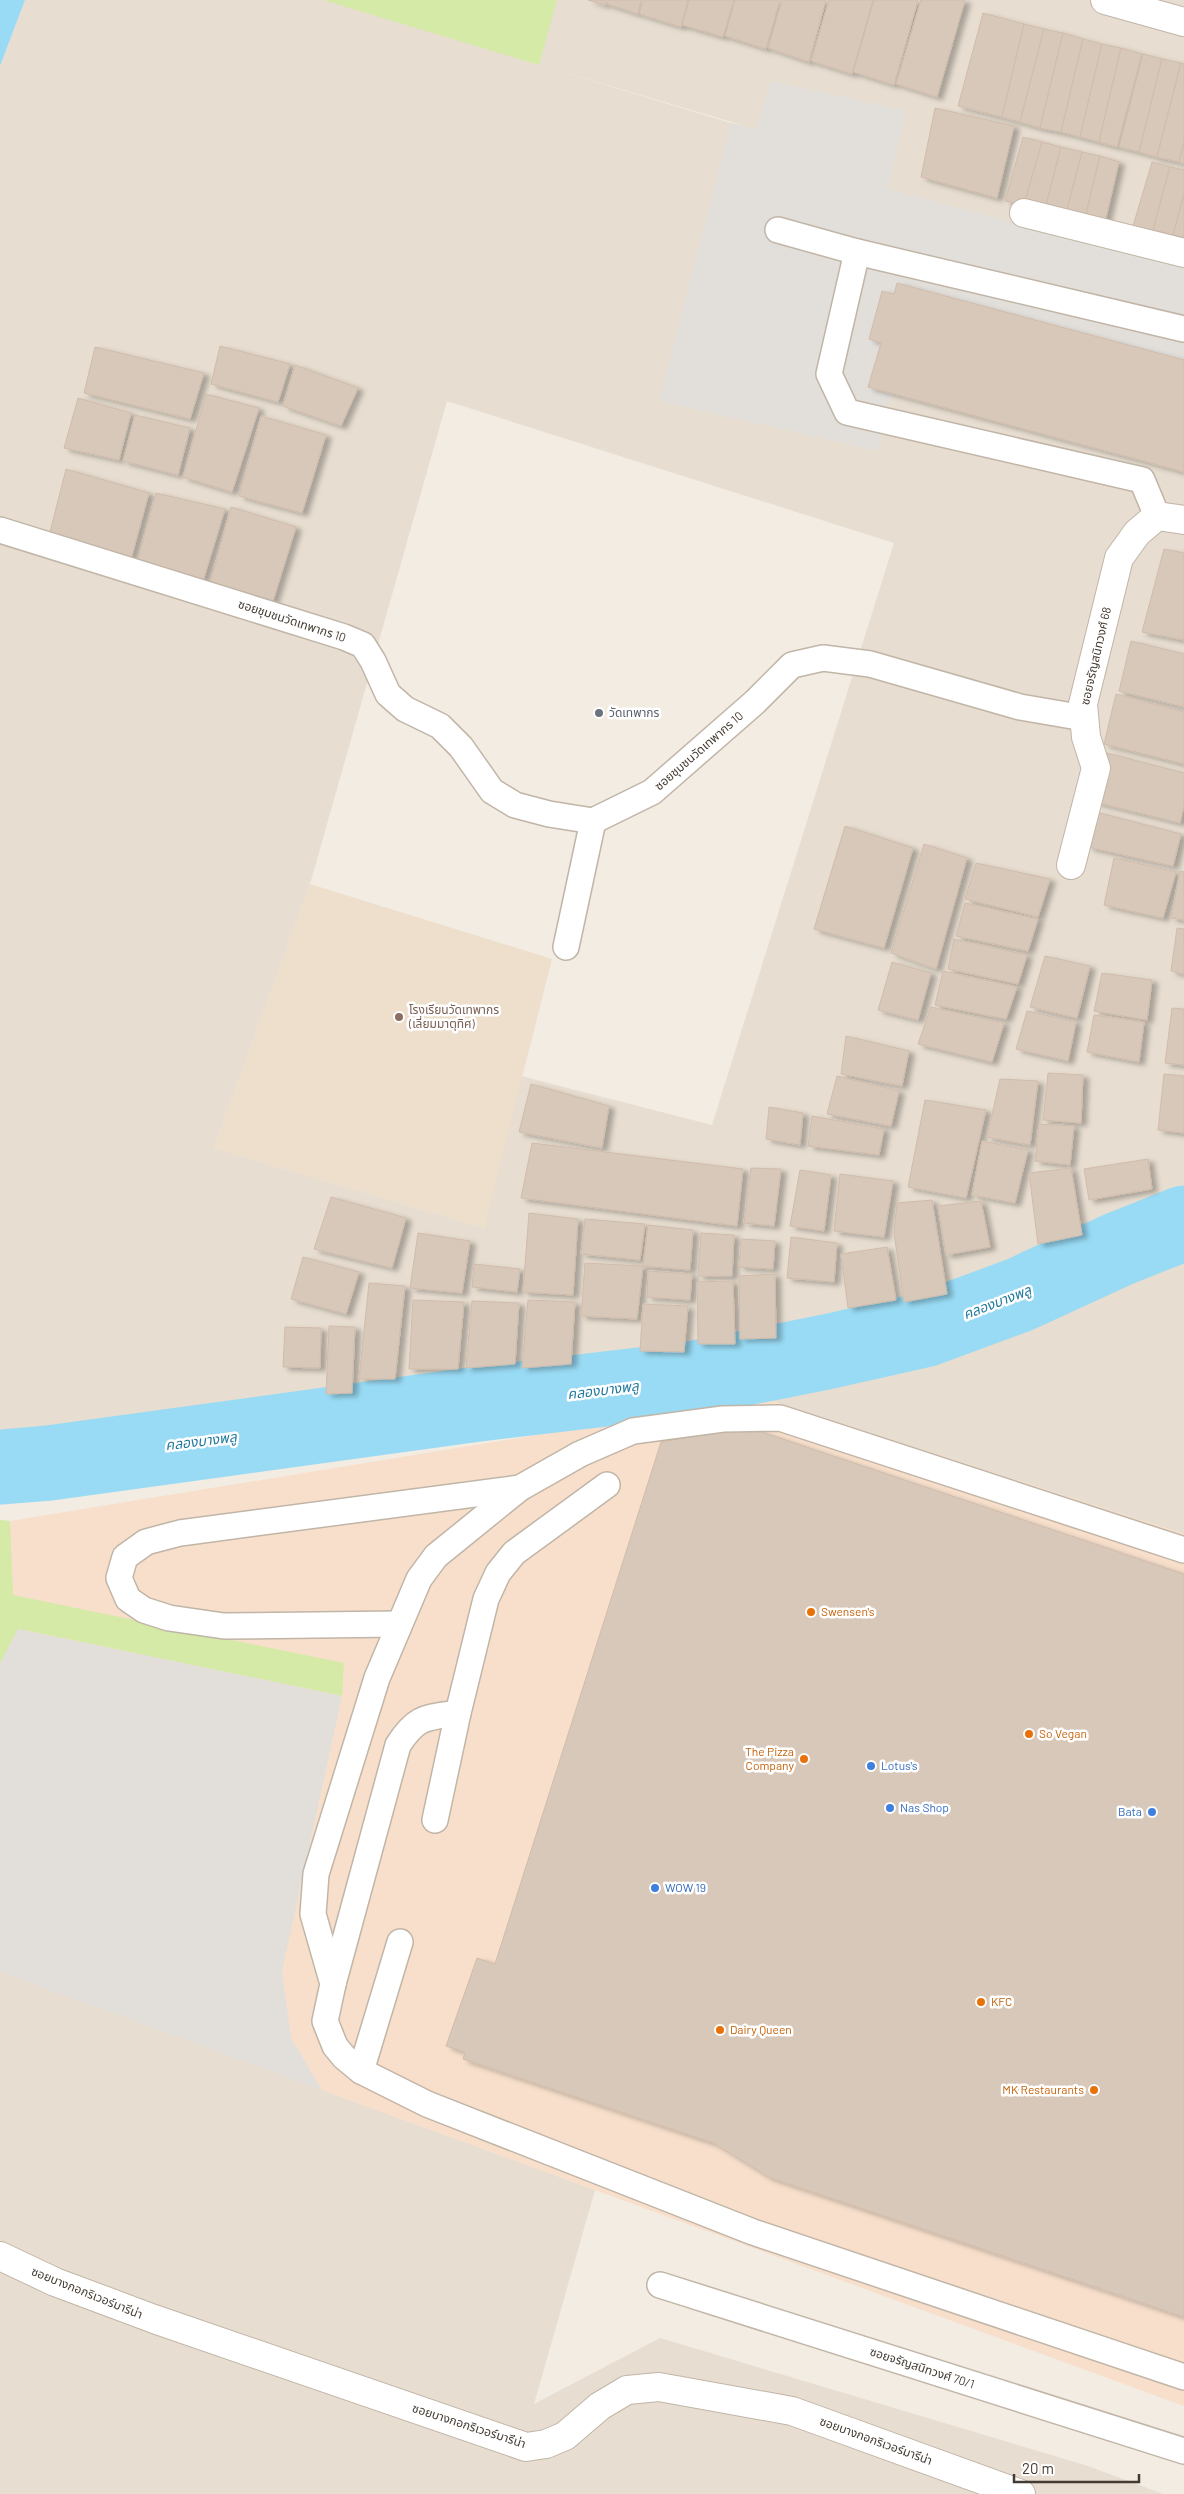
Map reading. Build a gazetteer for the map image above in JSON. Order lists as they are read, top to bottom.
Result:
{
  "streets": {
    "street": ["ซอยจรัญสนิทวงศ์ 68", "ซอยบางกอกริเวอร์มารีน่า"],
    "lane": ["ซอยชุมชนวัดเทพากร 10", "ซอยจรัญสนิทวงศ์ 70/1"]
  },
  "crossings": [
    ["ซอยชุมชนวัดเทพากร 10", "ซอยจรัญสนิทวงศ์ 68"]
  ],
  "water": ["คลองบางพลู"],
  "places": [
    "วัดเทพากร",
    "โรงเรียนวัดเทพากร (เลี่ยมมาตุทิศ)",
    "Swensen's",
    "So Vegan",
    "The Pizza Company",
    "Lotus's",
    "Nas Shop",
    "Bata",
    "WOW 19",
    "KFC",
    "Dairy Queen",
    "MK Restaurants"
  ],
  "scale_bar": "20 m"
}
